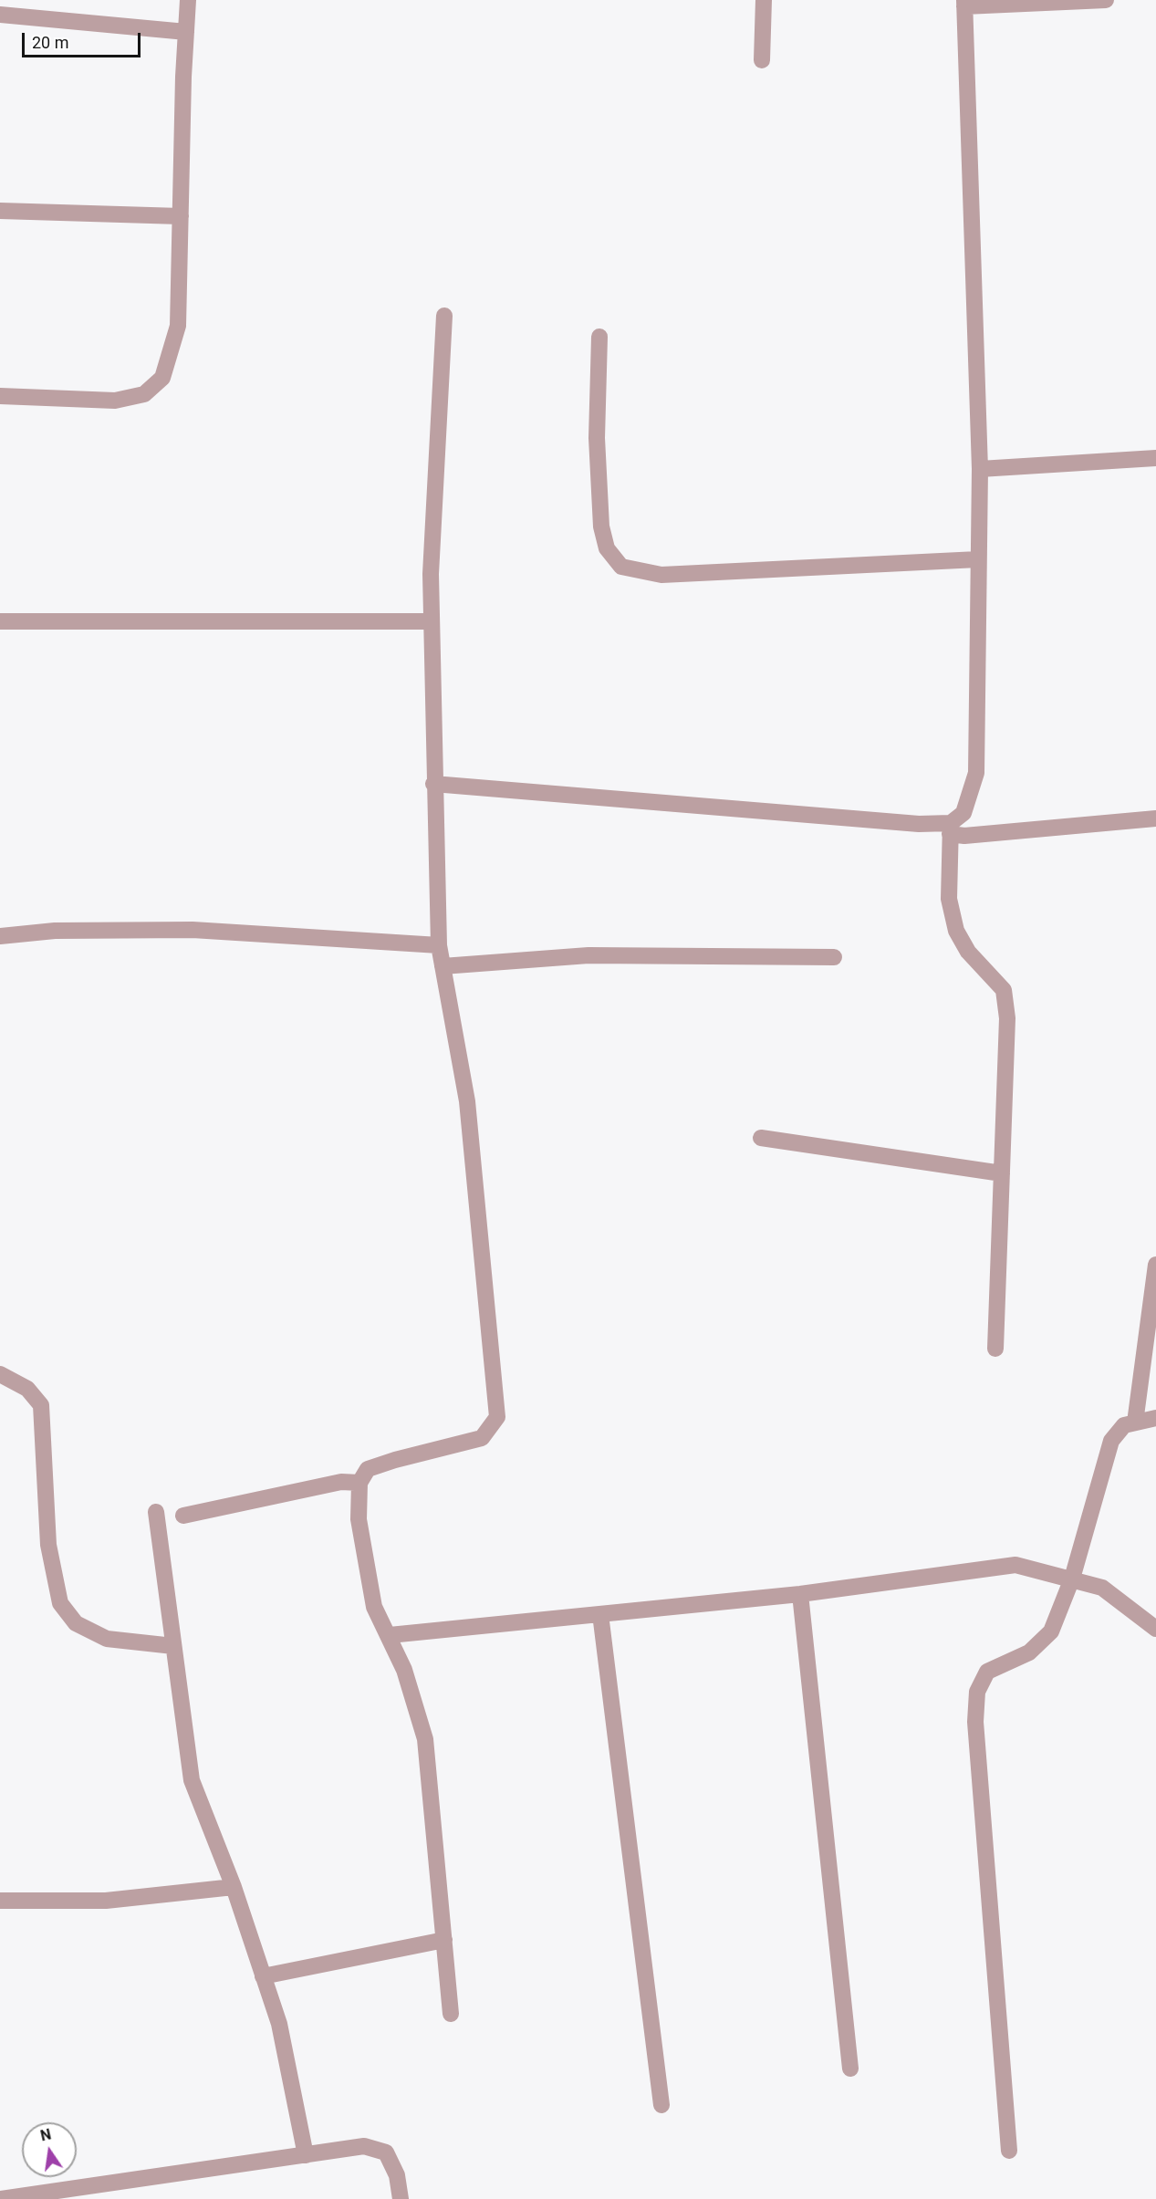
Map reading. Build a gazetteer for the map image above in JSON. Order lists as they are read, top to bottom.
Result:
{
  "scale_bar": "20 m",
  "north": "top"
}
